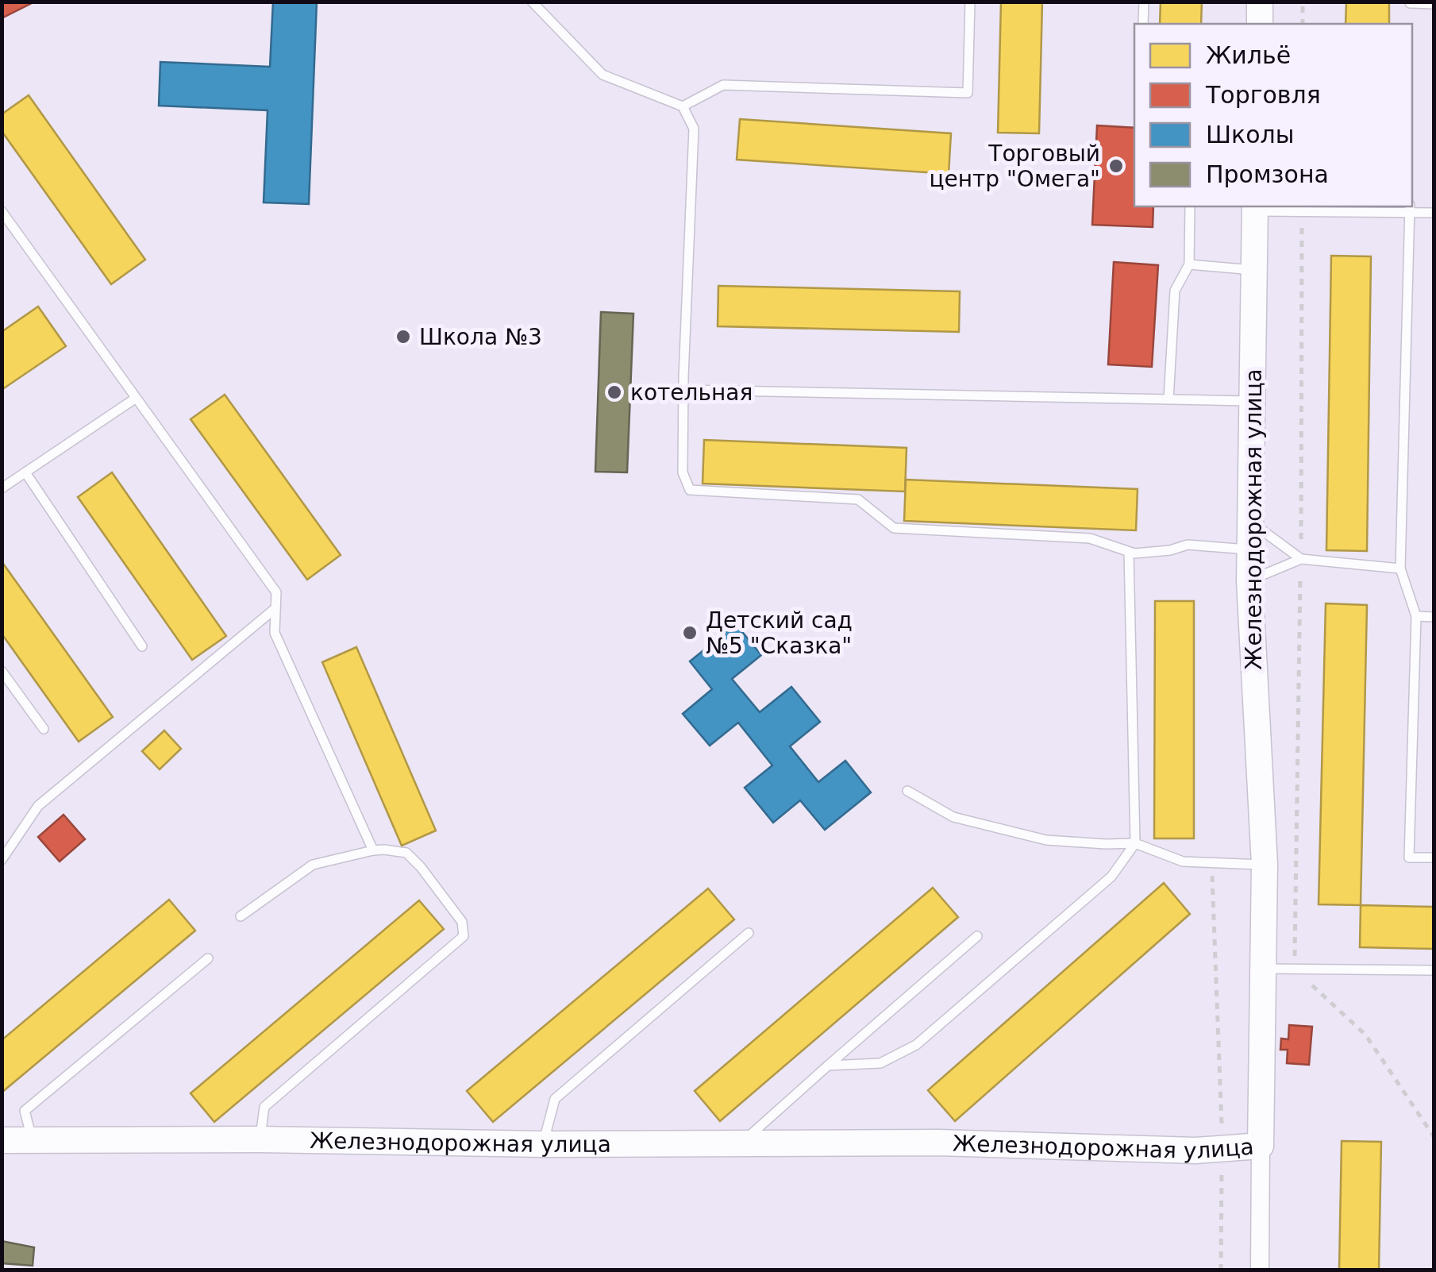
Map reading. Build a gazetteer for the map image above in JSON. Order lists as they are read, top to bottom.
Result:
{
  "streets": {
    "street": ["Железнодорожная улица"]
  },
  "places": [
    "Торговый центр \"Омега\"",
    "Школа №3",
    "котельная",
    "Детский сад №5 \"Сказка\""
  ],
  "legend": [
    "Жильё",
    "Торговля",
    "Школы",
    "Промзона"
  ]
}
